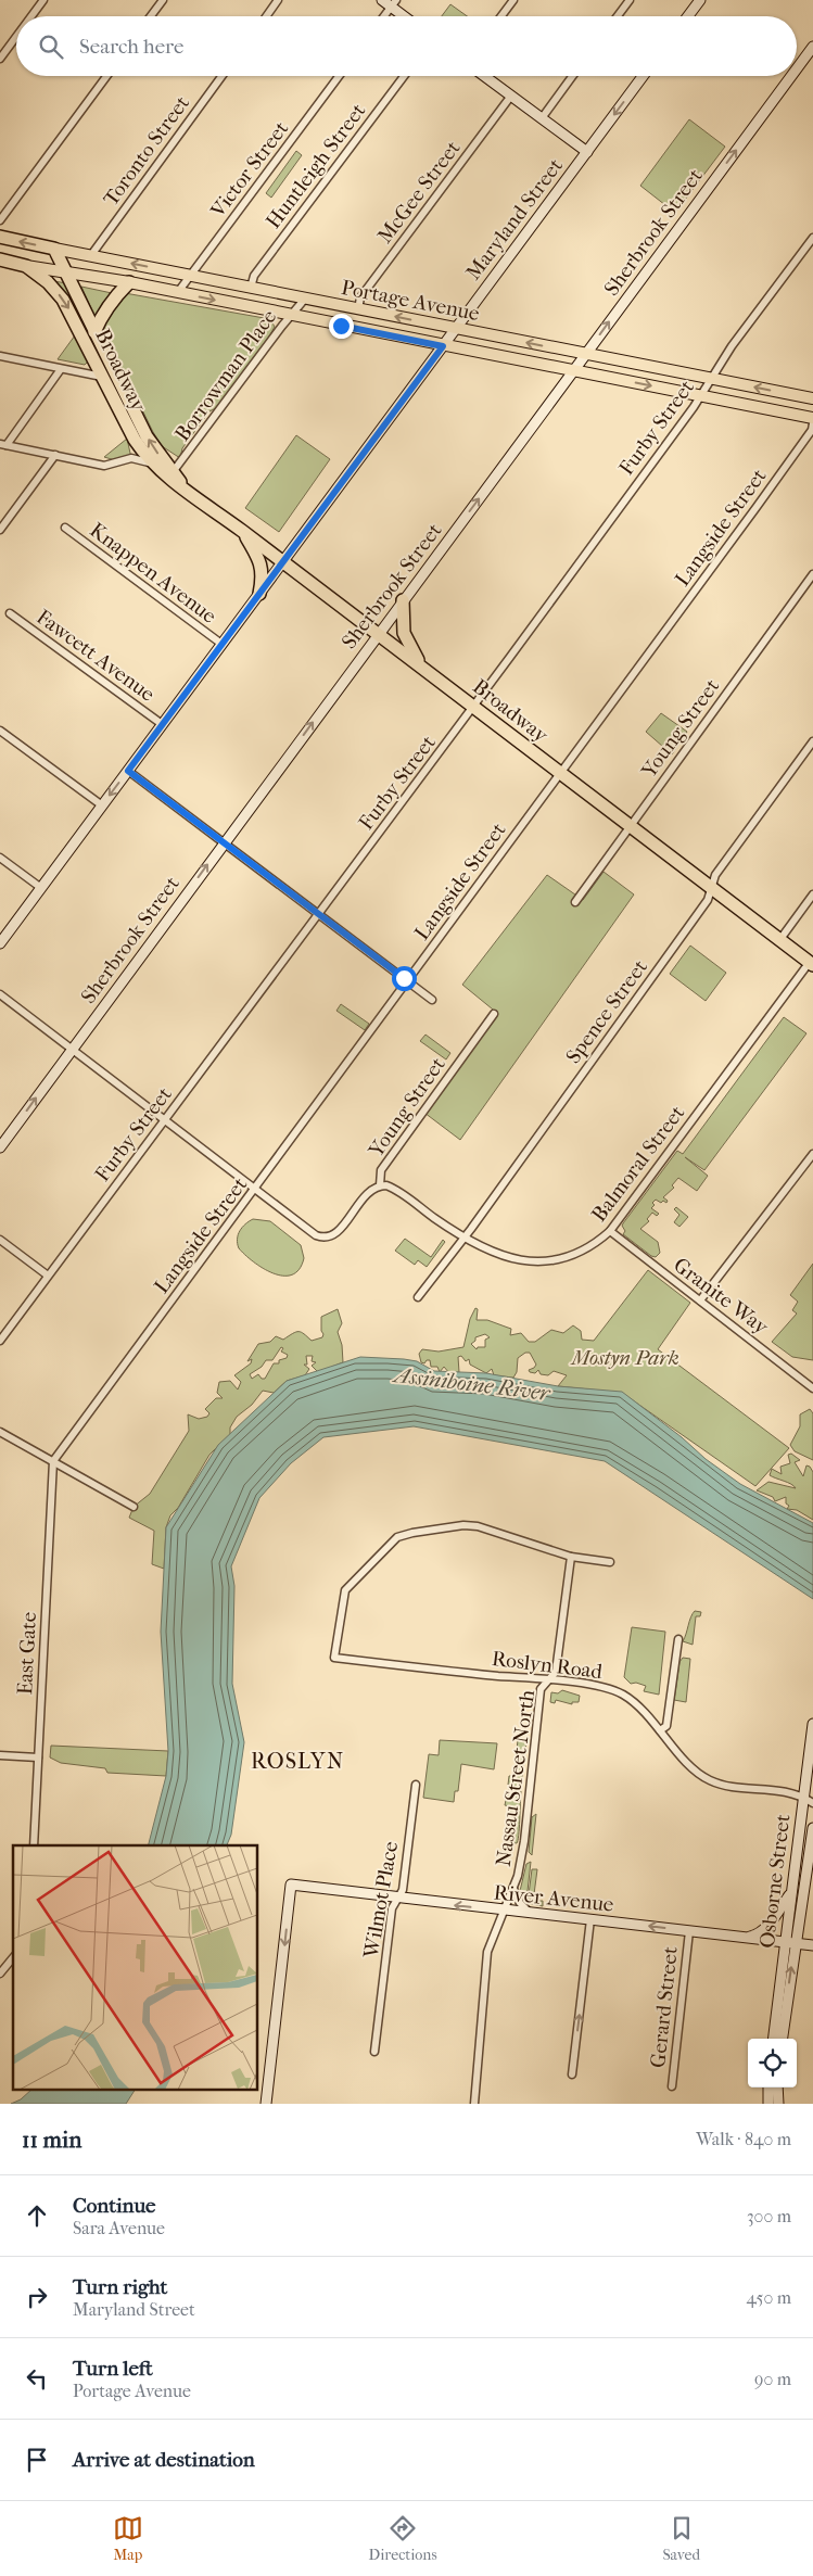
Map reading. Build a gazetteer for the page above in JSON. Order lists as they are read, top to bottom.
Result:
{
  "streets": {
    "highway": ["Portage Avenue", "Broadway"],
    "main road": [
      "Maryland Street",
      "Sherbrook Street",
      "Osborne Street",
      "River Avenue"
    ],
    "street": [
      "Toronto Street",
      "Huntleigh Street",
      "Victor Street",
      "McGee Street",
      "Borrowman Place",
      "Furby Street",
      "Langside Street",
      "Knappen Avenue",
      "Fawcett Avenue",
      "Young Street",
      "Spence Street",
      "Balmoral Street",
      "Granite Way",
      "East Gate",
      "Roslyn Road",
      "Nassau Street North",
      "Wilmot Place",
      "Gerard Street"
    ]
  },
  "crossings": [
    ["Toronto Street", "Portage Avenue"],
    ["Huntleigh Street", "Portage Avenue"],
    ["Victor Street", "Portage Avenue"],
    ["McGee Street", "Portage Avenue"],
    ["Maryland Street", "Portage Avenue"],
    ["Maryland Street", "Broadway"],
    ["Maryland Street", "Knappen Avenue"],
    ["Maryland Street", "Fawcett Avenue"],
    ["Sherbrook Street", "Portage Avenue"],
    ["Sherbrook Street", "Broadway"],
    ["Portage Avenue", "Broadway"],
    ["Portage Avenue", "Borrowman Place"],
    ["Portage Avenue", "Furby Street"],
    ["Broadway", "Borrowman Place"],
    ["Broadway", "Furby Street"],
    ["Broadway", "Langside Street"],
    ["Broadway", "Young Street"],
    ["Broadway", "Spence Street"],
    ["Broadway", "Balmoral Street"],
    ["Langside Street", "Young Street"],
    ["Langside Street", "East Gate"],
    ["Young Street", "Balmoral Street"],
    ["Spence Street", "Balmoral Street"],
    ["Balmoral Street", "Granite Way"],
    ["Roslyn Road", "Nassau Street North"],
    ["Roslyn Road", "Osborne Street"],
    ["Nassau Street North", "River Avenue"],
    ["Osborne Street", "River Avenue"],
    ["River Avenue", "Wilmot Place"],
    ["River Avenue", "Gerard Street"]
  ],
  "one_way": ["Sherbrook Street"],
  "districts": ["ROSLYN"],
  "water": ["Assiniboine River"],
  "parks": ["Mostyn Park"],
  "page": {
    "search": "Search here",
    "heading": ["11 min", "Walk · 840 m"],
    "list": [
      ["Continue", "Sara Avenue", "300 m"],
      ["Turn right", "Maryland Street", "450 m"],
      ["Turn left", "Portage Avenue", "90 m"],
      "Arrive at destination"
    ],
    "nav": ["Map", "Directions", "Saved"]
  }
}
